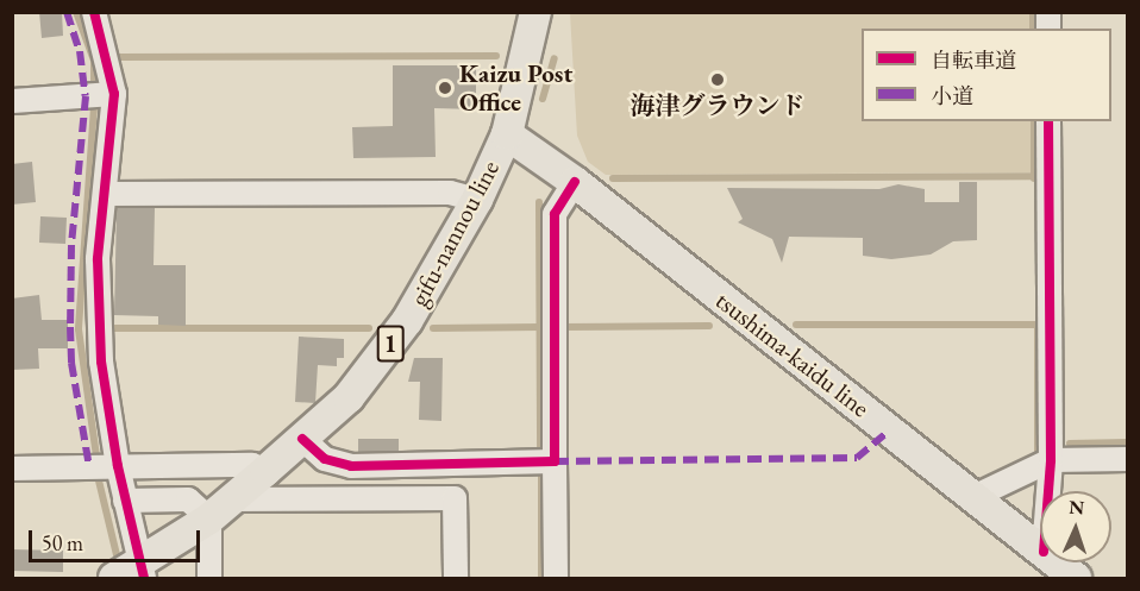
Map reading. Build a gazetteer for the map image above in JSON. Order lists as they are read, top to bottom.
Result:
{
  "streets": {
    "main road": ["gifu-nannou line", "1", "tsushima-kaidu line"]
  },
  "crossings": [
    ["gifu-nannou line", "tsushima-kaidu line"]
  ],
  "places": ["海津グラウンド", "Kaizu Post Office"],
  "legend": ["自転車道", "小道"],
  "scale_bar": "50 m",
  "north": "top"
}
